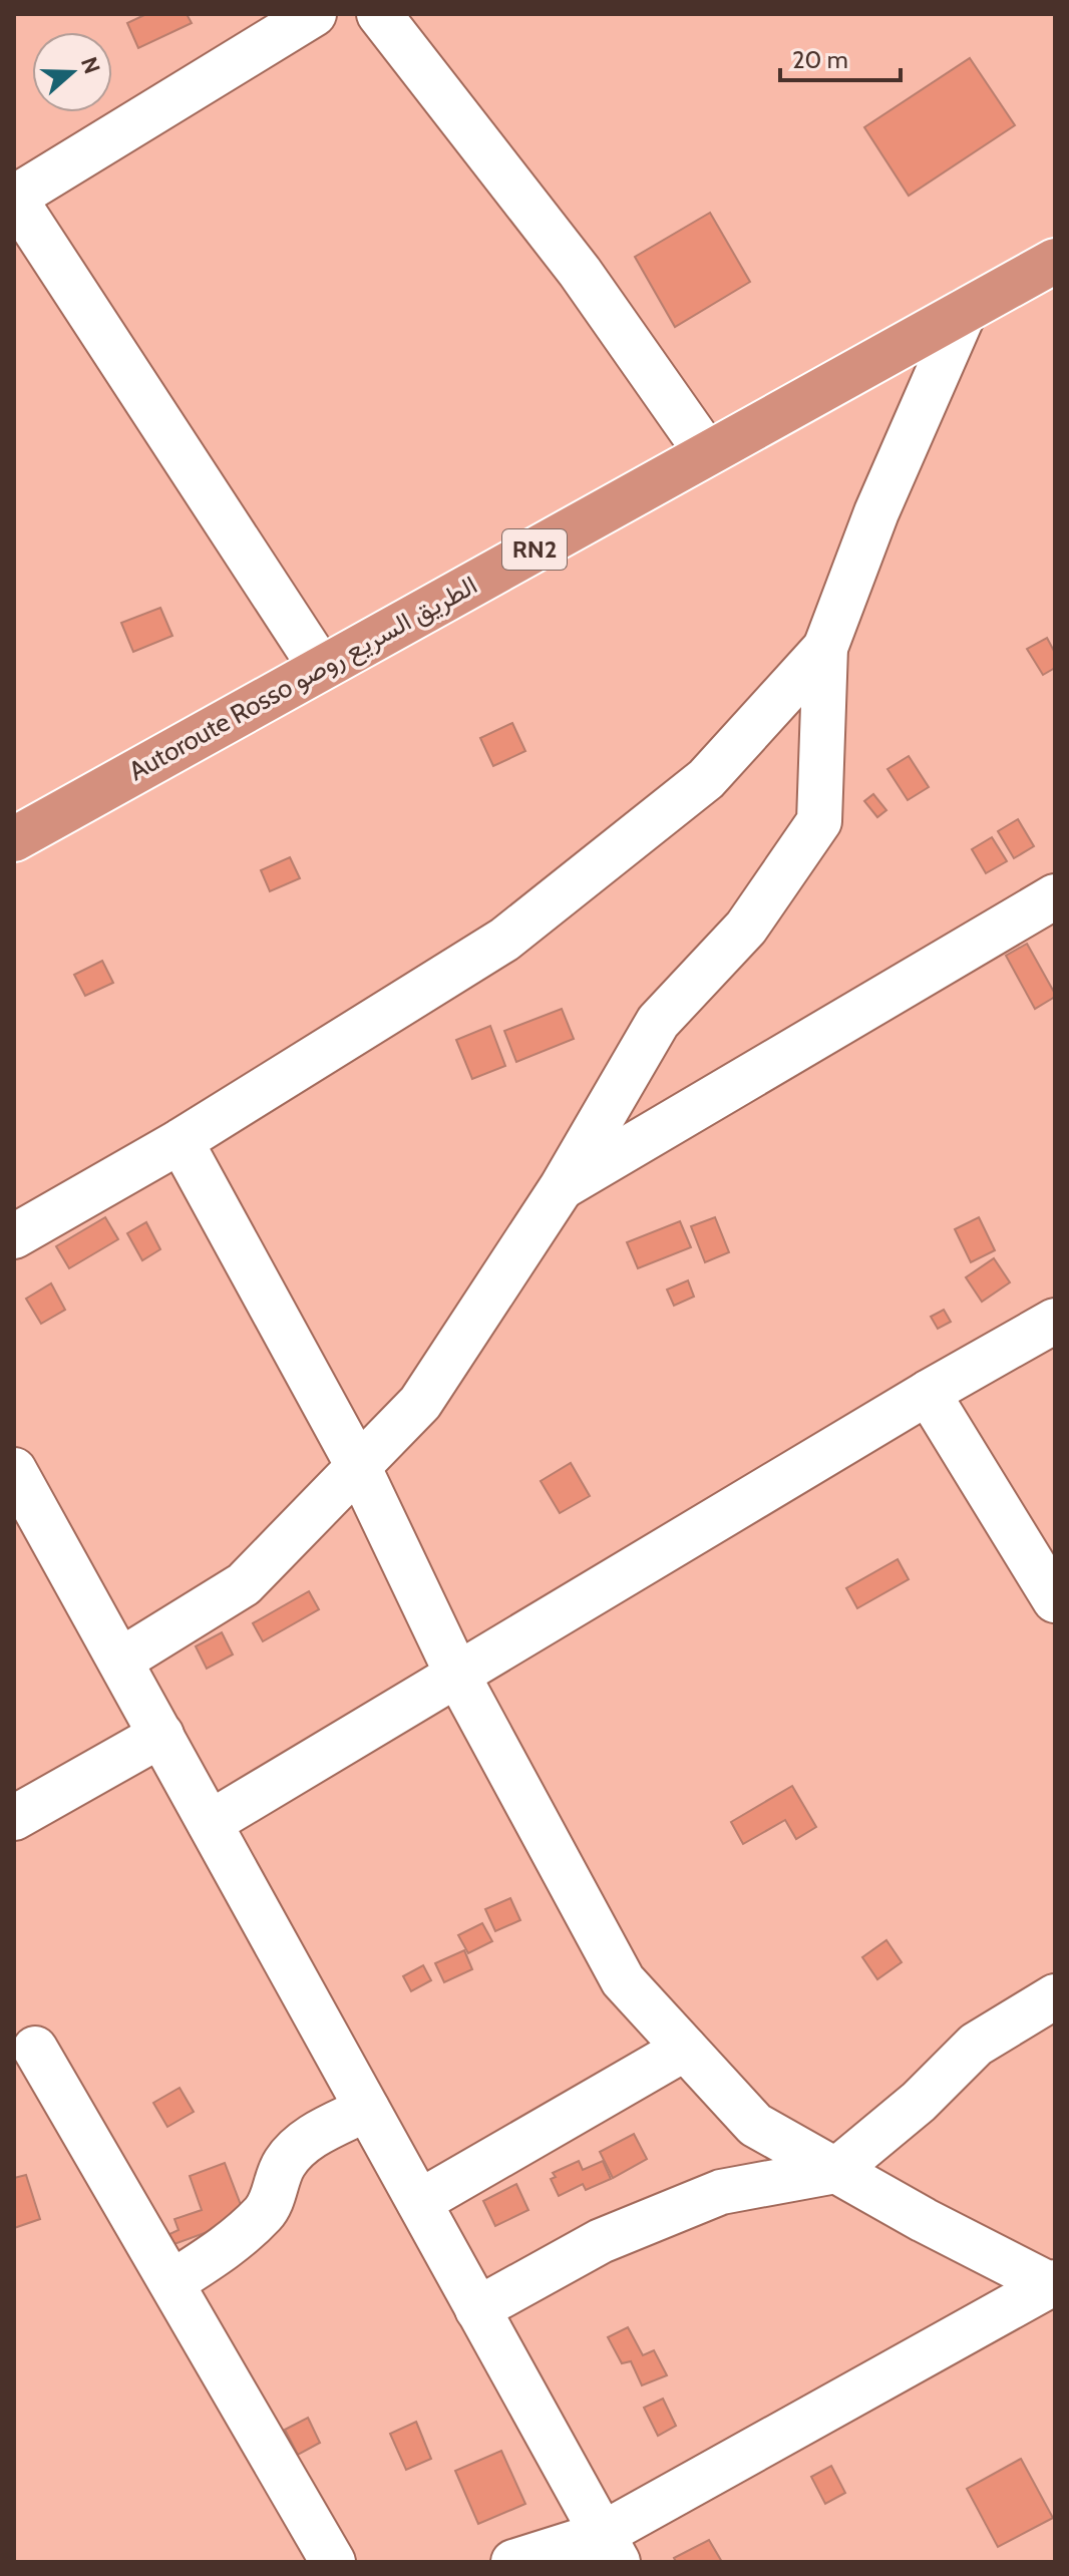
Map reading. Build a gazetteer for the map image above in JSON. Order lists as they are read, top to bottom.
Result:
{
  "streets": {
    "highway": ["RN2", "Autoroute Rosso الطريق السريع روصو"]
  },
  "scale_bar": "20 m",
  "north": "right"
}
